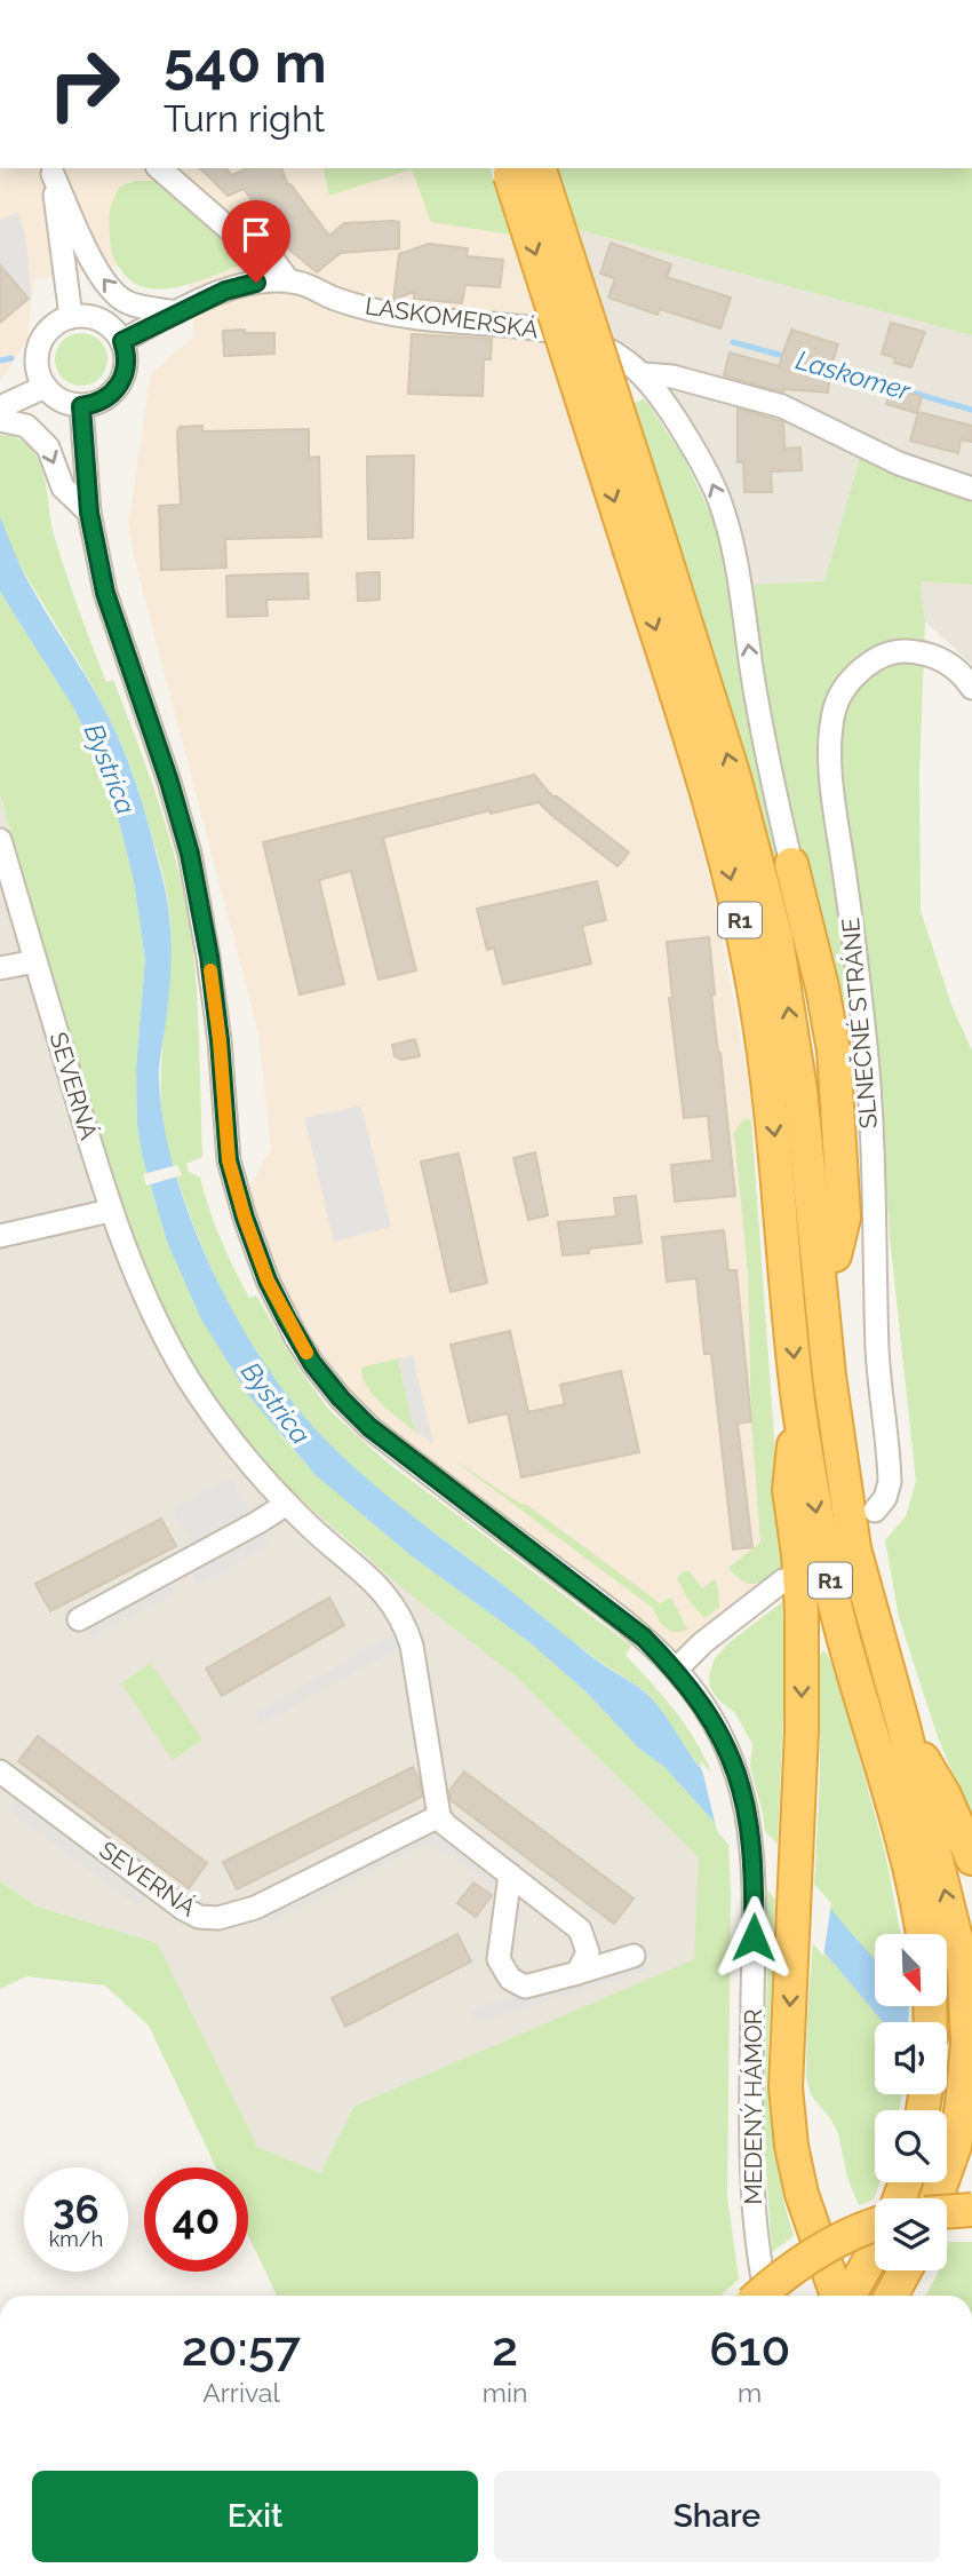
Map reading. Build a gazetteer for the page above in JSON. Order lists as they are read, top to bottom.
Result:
{
  "streets": {
    "highway": ["R1"],
    "street": [
      "LASKOMERSKÁ",
      "SLNEČNÉ STRÁNE",
      "SEVERNÁ",
      "MEDENÝ HÁMOR"
    ]
  },
  "crossings": [
    ["LASKOMERSKÁ", "MEDENÝ HÁMOR"]
  ],
  "one_way": ["LASKOMERSKÁ"],
  "water": ["Laskomer", "Bystrica"],
  "north": "bottom right",
  "page": {
    "turn": ["540 m", "Turn right"],
    "speed": "36 km/h",
    "limit": "40",
    "eta": [
      "20:57",
      "Arrival",
      "2",
      "min",
      "610",
      "m"
    ],
    "buttons": ["Exit", "Share"]
  }
}
